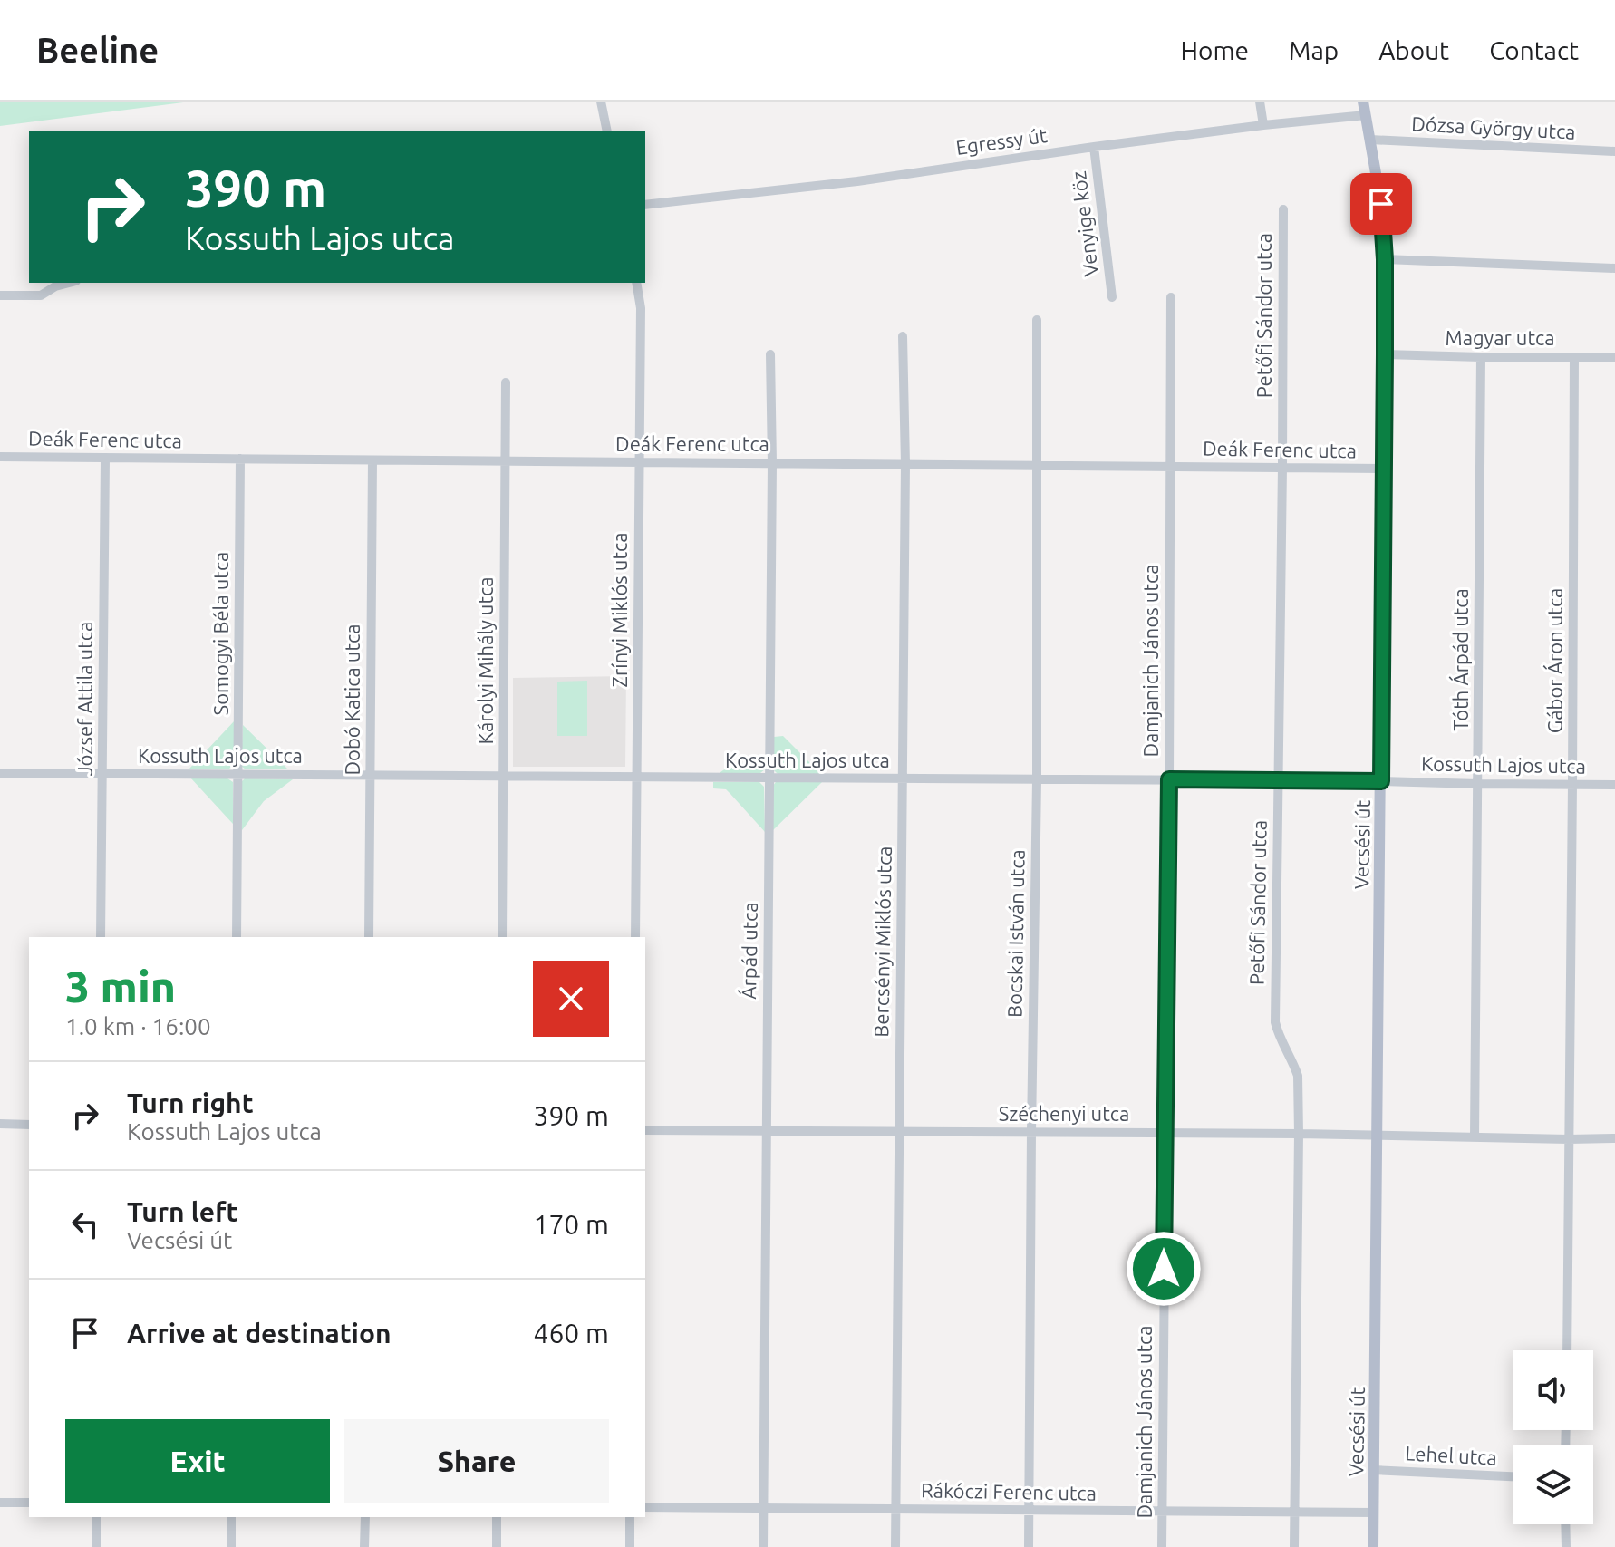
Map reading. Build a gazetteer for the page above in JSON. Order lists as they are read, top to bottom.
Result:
{
  "streets": {
    "main road": ["Vecsési út"],
    "street": [
      "Dózsa György utca",
      "Egressy út",
      "Venyige köz",
      "Petőfi Sándor utca",
      "Magyar utca",
      "Deák Ferenc utca",
      "Zrínyi Miklós utca",
      "Somogyi Béla utca",
      "Tóth Árpád utca",
      "Károlyi Mihály utca",
      "Damjanich János utca",
      "Gábor Áron utca",
      "József Attila utca",
      "Dobó Katica utca",
      "Kossuth Lajos utca",
      "Bocskai István utca",
      "Bercsényi Miklós utca",
      "Árpád utca",
      "Széchenyi utca",
      "Lehel utca",
      "Rákóczi Ferenc utca"
    ]
  },
  "crossings": [
    ["Dózsa György utca", "Vecsési út"],
    ["Egressy út", "Venyige köz"],
    ["Egressy út", "Vecsési út"],
    ["Petőfi Sándor utca", "Deák Ferenc utca"],
    ["Petőfi Sándor utca", "Kossuth Lajos utca"],
    ["Petőfi Sándor utca", "Széchenyi utca"],
    ["Petőfi Sándor utca", "Rákóczi Ferenc utca"],
    ["Magyar utca", "Tóth Árpád utca"],
    ["Magyar utca", "Gábor Áron utca"],
    ["Magyar utca", "Vecsési út"],
    ["Deák Ferenc utca", "Zrínyi Miklós utca"],
    ["Deák Ferenc utca", "Somogyi Béla utca"],
    ["Deák Ferenc utca", "Károlyi Mihály utca"],
    ["Deák Ferenc utca", "Damjanich János utca"],
    ["Deák Ferenc utca", "József Attila utca"],
    ["Deák Ferenc utca", "Dobó Katica utca"],
    ["Deák Ferenc utca", "Vecsési út"],
    ["Deák Ferenc utca", "Bocskai István utca"],
    ["Deák Ferenc utca", "Bercsényi Miklós utca"],
    ["Deák Ferenc utca", "Árpád utca"],
    ["Zrínyi Miklós utca", "Kossuth Lajos utca"],
    ["Somogyi Béla utca", "Kossuth Lajos utca"],
    ["Tóth Árpád utca", "Kossuth Lajos utca"],
    ["Tóth Árpád utca", "Széchenyi utca"],
    ["Károlyi Mihály utca", "Kossuth Lajos utca"],
    ["Damjanich János utca", "Kossuth Lajos utca"],
    ["Damjanich János utca", "Széchenyi utca"],
    ["Damjanich János utca", "Rákóczi Ferenc utca"],
    ["Gábor Áron utca", "Kossuth Lajos utca"],
    ["Gábor Áron utca", "Széchenyi utca"],
    ["József Attila utca", "Kossuth Lajos utca"],
    ["Dobó Katica utca", "Kossuth Lajos utca"],
    ["Kossuth Lajos utca", "Vecsési út"],
    ["Kossuth Lajos utca", "Bocskai István utca"],
    ["Kossuth Lajos utca", "Bercsényi Miklós utca"],
    ["Kossuth Lajos utca", "Árpád utca"],
    ["Vecsési út", "Széchenyi utca"],
    ["Vecsési út", "Lehel utca"],
    ["Vecsési út", "Rákóczi Ferenc utca"],
    ["Bocskai István utca", "Széchenyi utca"],
    ["Bocskai István utca", "Rákóczi Ferenc utca"],
    ["Bercsényi Miklós utca", "Széchenyi utca"],
    ["Bercsényi Miklós utca", "Rákóczi Ferenc utca"],
    ["Árpád utca", "Széchenyi utca"],
    ["Árpád utca", "Rákóczi Ferenc utca"]
  ],
  "page": {
    "header": "Beeline",
    "nav": [
      "Home",
      "Map",
      "About",
      "Contact"
    ],
    "turn": ["390 m", "Kossuth Lajos utca"],
    "heading": ["3 min", "1.0 km · 16:00"],
    "list": [
      {
        "name": "Turn right",
        "note": "Kossuth Lajos utca",
        "value": "390 m"
      },
      {
        "name": "Turn left",
        "note": "Vecsési út",
        "value": "170 m"
      },
      {
        "name": "Arrive at destination",
        "value": "460 m"
      }
    ],
    "buttons": ["Exit", "Share"]
  }
}
